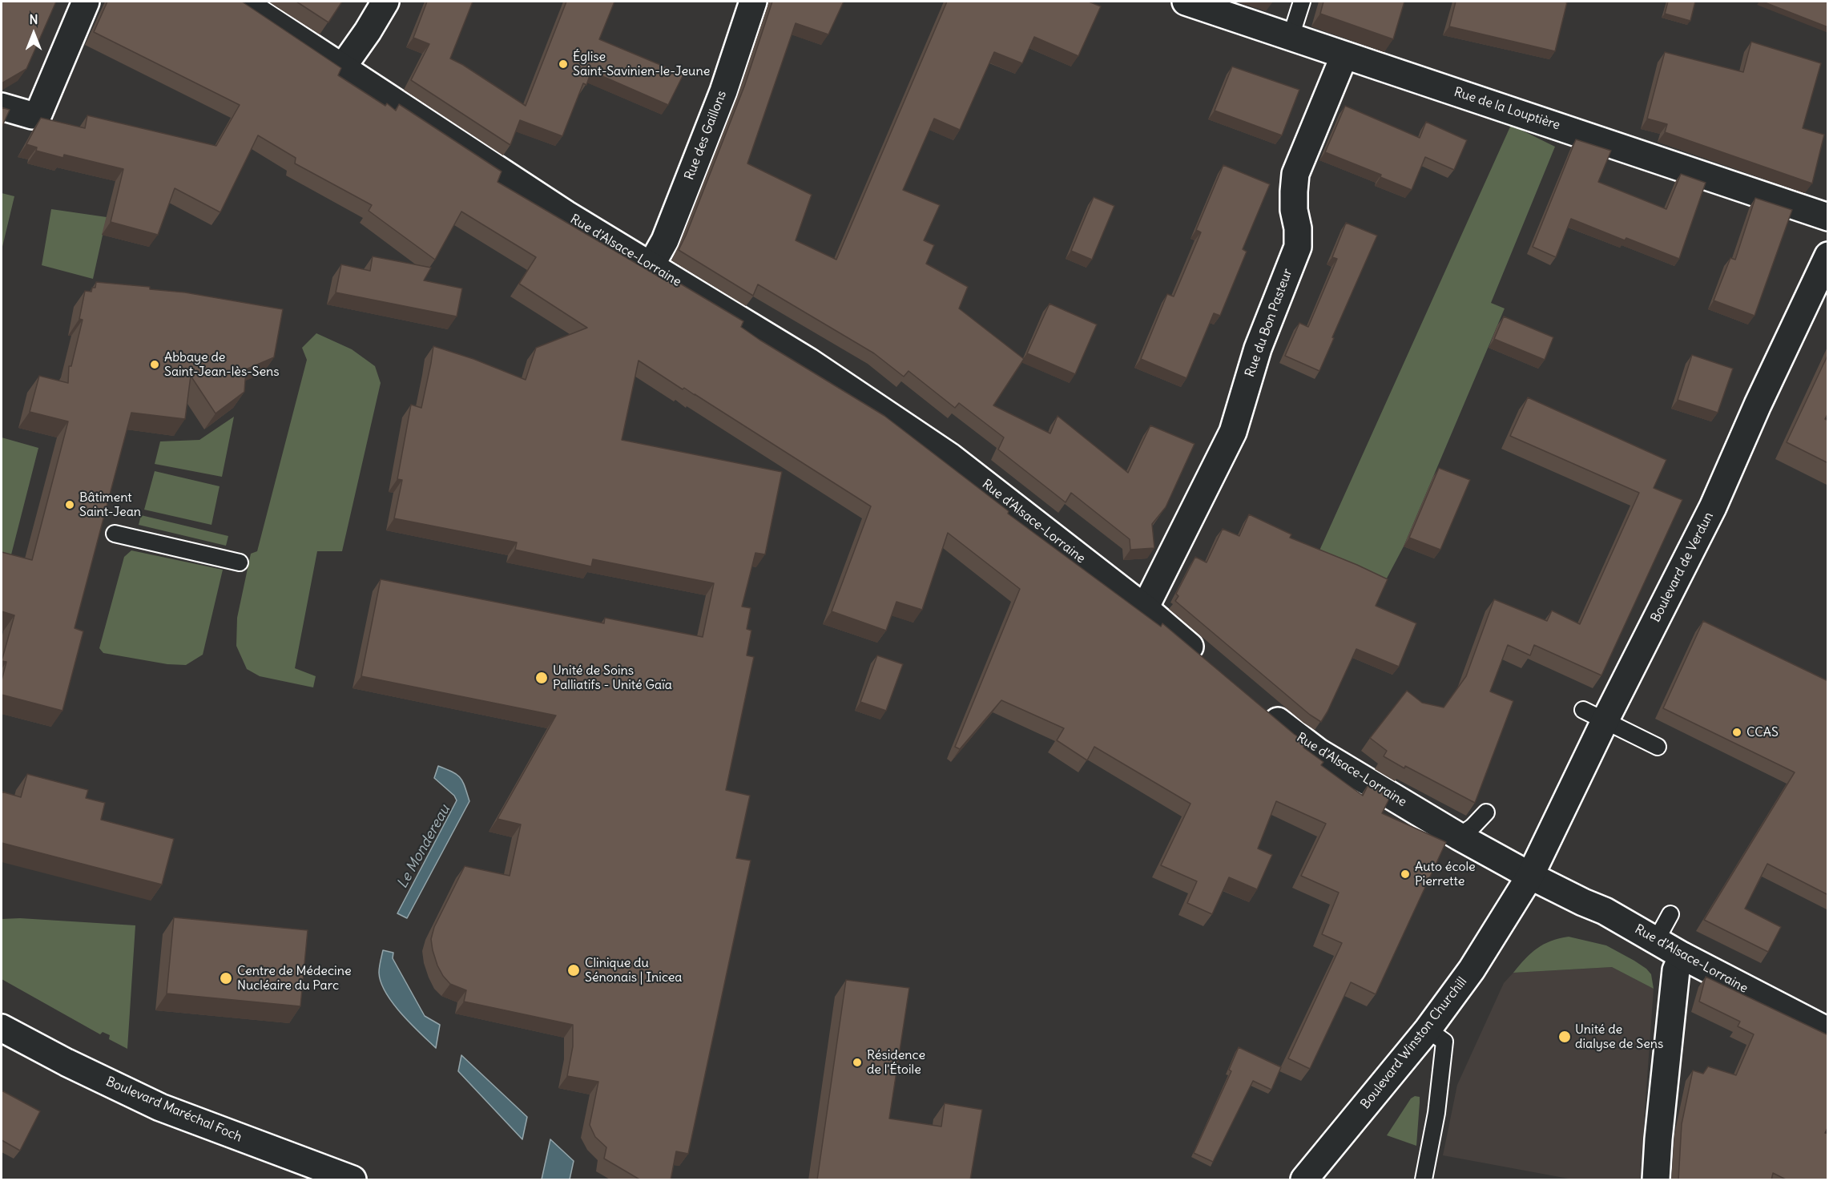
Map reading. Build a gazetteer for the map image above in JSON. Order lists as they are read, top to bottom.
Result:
{
  "streets": {
    "street": [
      "Rue de la Louptière",
      "Rue des Gaillons",
      "Rue d'Alsace-Lorraine",
      "Rue du Bon Pasteur",
      "Boulevard de Verdun",
      "Boulevard Winston Churchill",
      "Boulevard Maréchal Foch"
    ]
  },
  "crossings": [
    ["Rue de la Louptière", "Rue du Bon Pasteur"],
    ["Rue des Gaillons", "Rue d'Alsace-Lorraine"],
    ["Rue d'Alsace-Lorraine", "Rue du Bon Pasteur"],
    ["Rue d'Alsace-Lorraine", "Boulevard de Verdun"],
    ["Rue d'Alsace-Lorraine", "Boulevard Winston Churchill"],
    ["Boulevard de Verdun", "Boulevard Winston Churchill"]
  ],
  "water": ["Le Mondereau"],
  "places": [
    "Église Saint-Savinien-le-Jeune",
    "Abbaye de Saint-Jean-lès-Sens",
    "Bâtiment Saint-Jean",
    "Unité de Soins Palliatifs - Unité Gaïa",
    "CCAS",
    "Auto école Pierrette",
    "Clinique du Sénonais | Inicea",
    "Centre de Médecine Nucléaire du Parc",
    "Unité de dialyse de Sens",
    "Résidence de l'Étoile"
  ],
  "north": "top"
}
